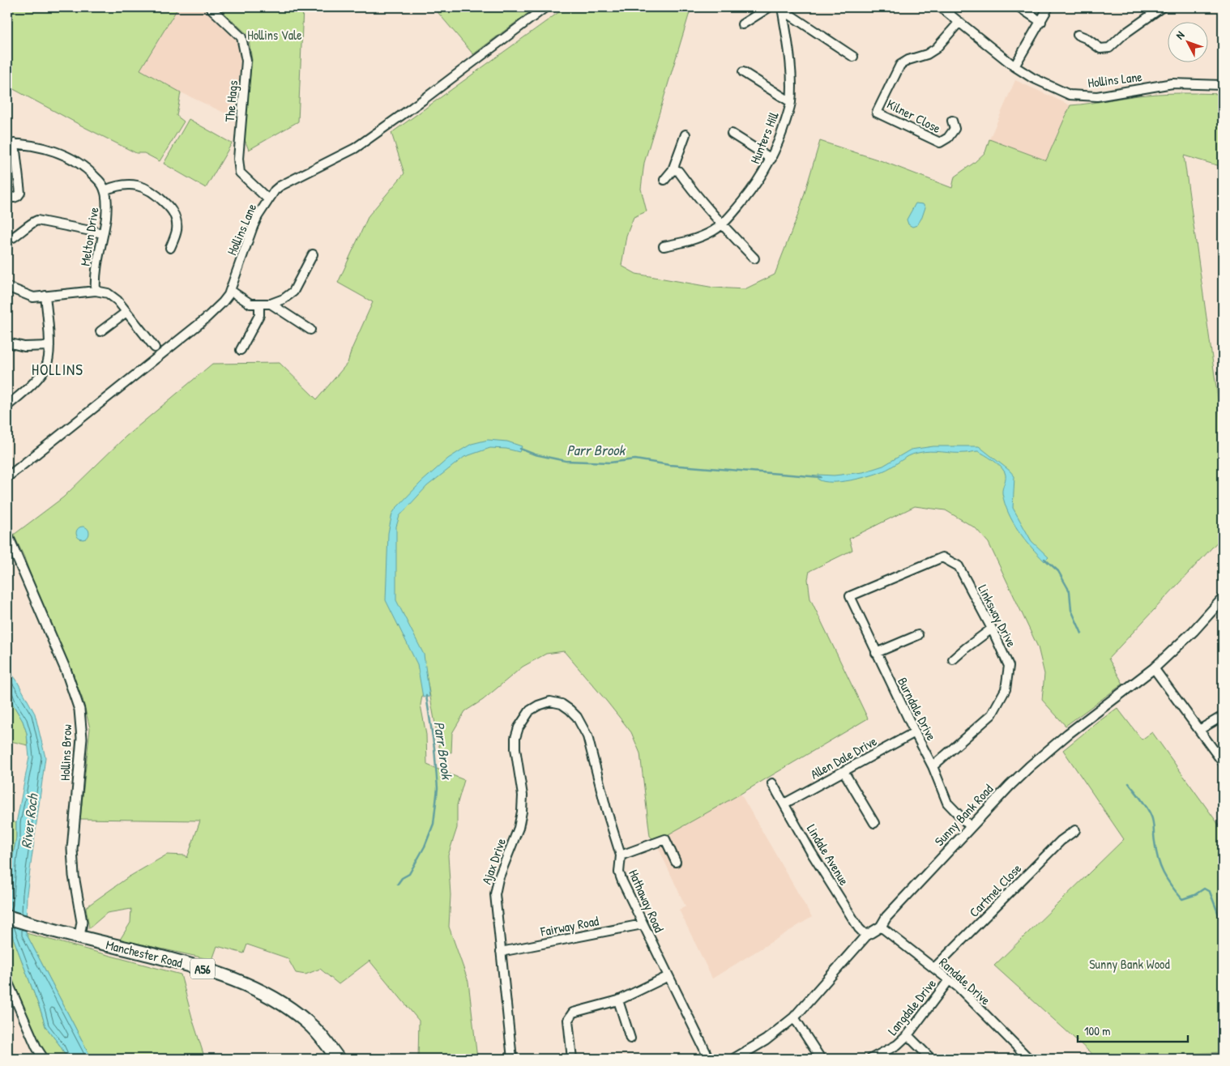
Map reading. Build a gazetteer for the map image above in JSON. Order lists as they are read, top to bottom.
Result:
{
  "streets": {
    "highway": ["Manchester Road", "A56"],
    "street": [
      "Hollins Lane",
      "The Hags",
      "Kilner Close",
      "Hunters Hill",
      "Melton Drive",
      "Linksway Drive",
      "Burndale Drive",
      "Hollins Brow",
      "Allen Dale Drive",
      "Sunny Bank Road",
      "Lindale Avenue",
      "Ajax Drive",
      "Cartmel Close",
      "Hathaway Road",
      "Fairway Road",
      "Randale Drive",
      "Langdale Drive"
    ]
  },
  "crossings": [
    ["Hollins Lane", "The Hags"],
    ["Hollins Lane", "Kilner Close"],
    ["Linksway Drive", "Burndale Drive"],
    ["Burndale Drive", "Allen Dale Drive"],
    ["Burndale Drive", "Sunny Bank Road"],
    ["Hollins Brow", "Manchester Road"],
    ["Allen Dale Drive", "Lindale Avenue"],
    ["Sunny Bank Road", "Lindale Avenue"],
    ["Sunny Bank Road", "Randale Drive"],
    ["Ajax Drive", "Hathaway Road"],
    ["Ajax Drive", "Fairway Road"],
    ["Cartmel Close", "Randale Drive"],
    ["Hathaway Road", "Fairway Road"],
    ["Randale Drive", "Langdale Drive"]
  ],
  "districts": ["HOLLINS"],
  "water": ["Parr Brook", "River Roch"],
  "parks": ["Hollins Vale", "Sunny Bank Wood"],
  "scale_bar": "100 m",
  "north": "top left"
}
